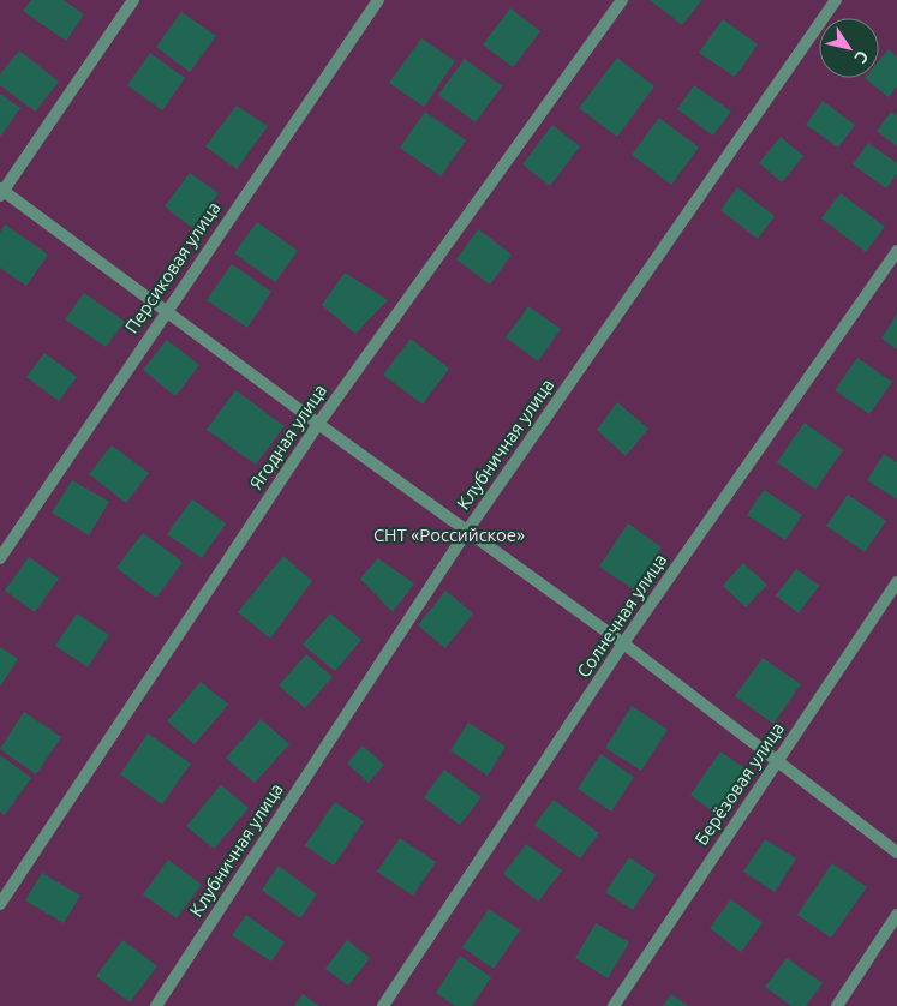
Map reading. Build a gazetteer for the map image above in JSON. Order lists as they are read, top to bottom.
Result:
{
  "streets": {
    "street": [
      "Персиковая улица",
      "Ягодная улица",
      "Клубничная улица",
      "Солнечная улица",
      "Берёзовая улица"
    ]
  },
  "parks": ["СНТ «Российское»"],
  "north": "bottom right"
}
